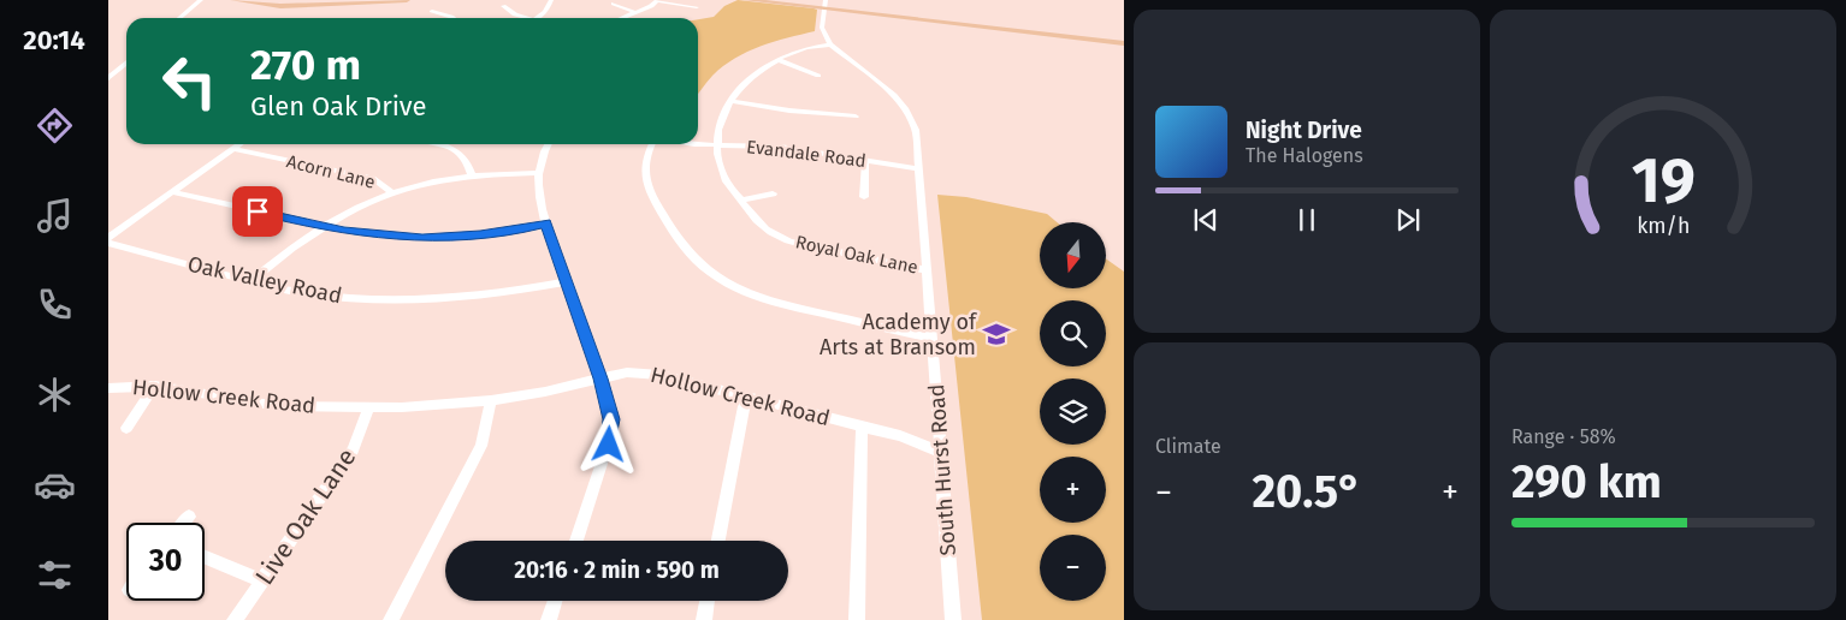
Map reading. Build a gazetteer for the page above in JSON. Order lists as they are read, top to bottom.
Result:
{
  "streets": {
    "street": [
      "Evandale Road",
      "Acorn Lane",
      "Royal Oak Lane",
      "Oak Valley Road",
      "Hollow Creek Road",
      "South Hurst Road",
      "Live Oak Lane"
    ]
  },
  "crossings": [
    ["Evandale Road", "Royal Oak Lane"],
    ["Evandale Road", "South Hurst Road"],
    ["Royal Oak Lane", "South Hurst Road"],
    ["Hollow Creek Road", "South Hurst Road"],
    ["Hollow Creek Road", "Live Oak Lane"]
  ],
  "places": {
    "school or university": ["Academy of Arts at Bransom"]
  },
  "north": "bottom",
  "page": {
    "tabs": "20:14",
    "turn": ["270 m", "Glen Oak Drive"],
    "song": ["Night Drive", "The Halogens"],
    "map_buttons": ["+", "−"],
    "tile": [
      "Climate",
      ["Range · 58%", "290 km"]
    ],
    "heat": ["−", "20.5°", "+"],
    "limit": "30",
    "trip": "20:16 · 2 min · 590 m",
    "gauge": ["19", "km/h"]
  }
}
